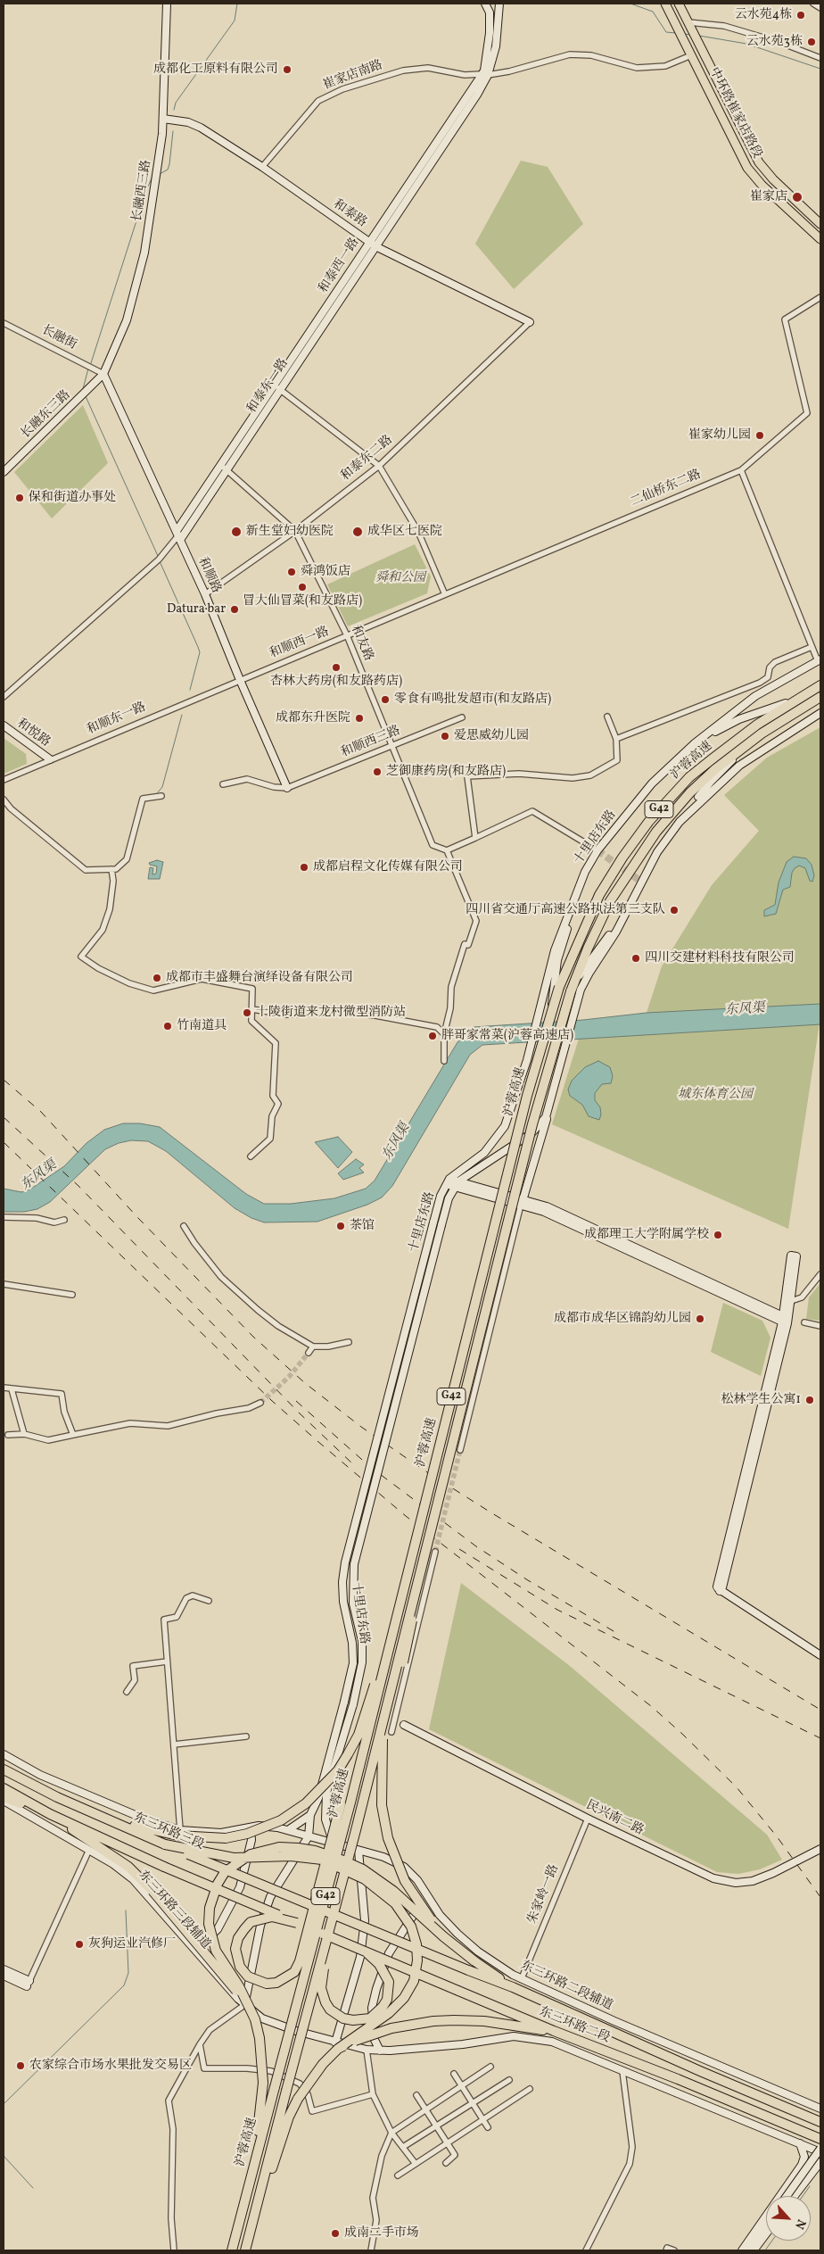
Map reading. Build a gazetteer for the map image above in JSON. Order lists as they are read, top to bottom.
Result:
{
  "streets": {
    "highway": [
      "沪蓉高速",
      "G42",
      "东三环路三段",
      "东三环路二段"
    ],
    "main road": ["中环路崔家店路段"],
    "street": [
      "崔家店南路",
      "长融西三路",
      "和泰路",
      "和泰西一路",
      "长融街",
      "和泰东一路",
      "长融东三路",
      "和泰东二路",
      "二仙桥东二路",
      "和顺路",
      "和顺西一路",
      "和友路",
      "和顺东一路",
      "和悦路",
      "和顺西三路",
      "十里店东路",
      "民兴南二路",
      "朱家岭一路",
      "东三环路三段辅道",
      "东三环路二段辅道"
    ]
  },
  "crossings": [
    ["崔家店南路", "中环路崔家店路段"],
    ["崔家店南路", "和泰路"],
    ["崔家店南路", "和泰西一路"],
    ["长融西三路", "和泰路"],
    ["长融西三路", "长融街"],
    ["长融西三路", "长融东三路"],
    ["长融西三路", "和顺路"],
    ["和泰路", "和泰西一路"],
    ["和泰路", "和泰东一路"],
    ["和泰路", "和泰东二路"],
    ["和泰西一路", "和泰东一路"],
    ["长融街", "长融东三路"],
    ["长融街", "和顺路"],
    ["和泰东一路", "和顺路"],
    ["和泰东一路", "和友路"],
    ["长融东三路", "和顺路"],
    ["和泰东二路", "和顺路"],
    ["和泰东二路", "和友路"],
    ["二仙桥东二路", "和顺西一路"],
    ["和顺路", "和顺西一路"],
    ["和顺路", "和顺东一路"],
    ["和顺路", "和顺西三路"],
    ["和顺西一路", "和友路"],
    ["和顺西一路", "和顺东一路"],
    ["和友路", "和顺西三路"],
    ["和顺东一路", "和悦路"],
    ["十里店东路", "东三环路二段辅道"],
    ["民兴南二路", "朱家岭一路"],
    ["东三环路三段", "东三环路二段"],
    ["朱家岭一路", "东三环路二段辅道"]
  ],
  "water": ["东风渠"],
  "parks": ["舜和公园", "城东体育公园"],
  "places": [
    "云水苑4栋",
    "云水苑3栋",
    "成都化工原料有限公司",
    "崔家店",
    "崔家幼儿园",
    "保和街道办事处",
    "新生堂妇幼医院",
    "成华区七医院",
    "舜鸿饭店",
    "冒大仙冒菜(和友路店)",
    "Datura·bar",
    "杏林大药房(和友路药店)",
    "零食有鸣批发超市(和友路店)",
    "成都东升医院",
    "爱思威幼儿园",
    "芝御康药房(和友路店)",
    "成都启程文化传媒有限公司",
    "四川省交通厅高速公路执法第三支队",
    "四川交建材料科技有限公司",
    "成都市丰盛舞台演绎设备有限公司",
    "十陵街道来龙村微型消防站",
    "竹南道具",
    "胖哥家常菜(沪蓉高速店)",
    "茶馆",
    "成都理工大学附属学校",
    "成都市成华区锦韵幼儿园",
    "松林学生公寓1",
    "灰狗运业汽修厂",
    "农家综合市场水果批发交易区",
    "成南二手市场"
  ],
  "north": "bottom right"
}
